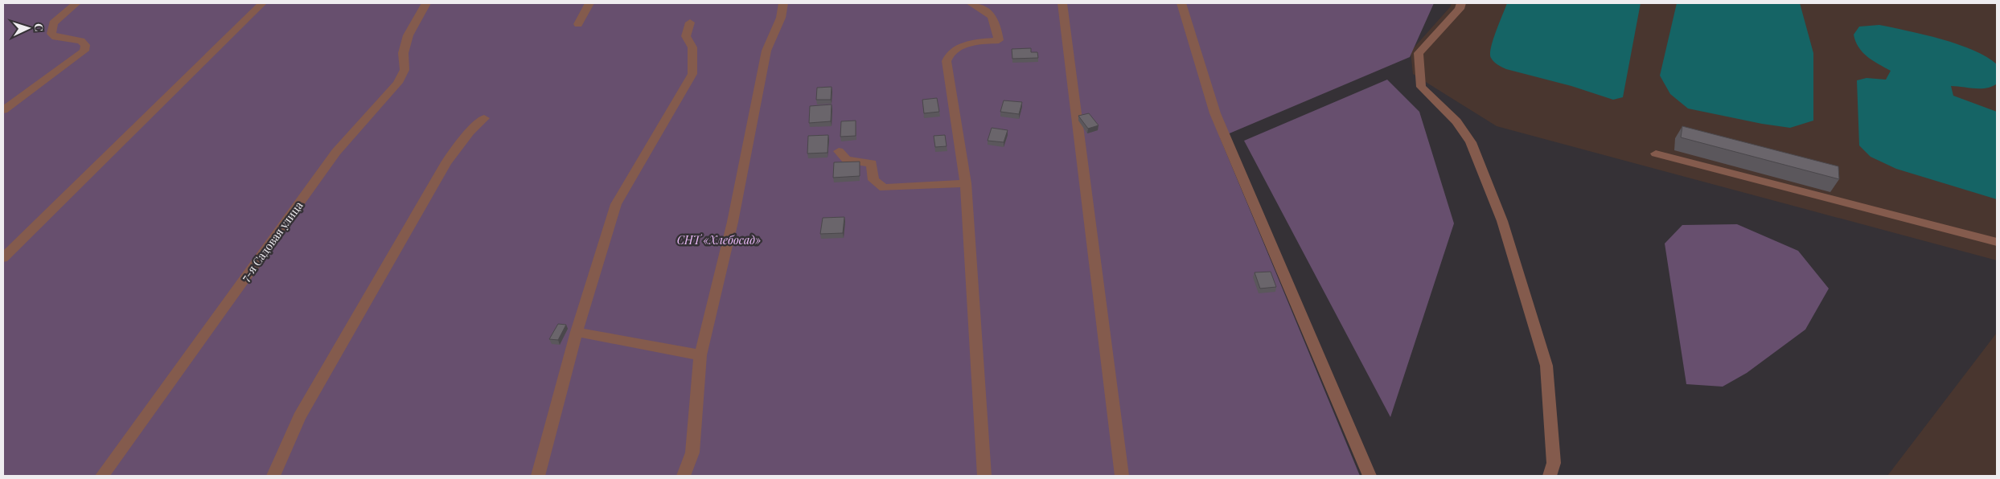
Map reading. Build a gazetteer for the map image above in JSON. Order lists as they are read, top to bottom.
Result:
{
  "streets": {
    "lane": ["7-я Садовая улица"]
  },
  "parks": ["СНТ «Хлебосад»"],
  "north": "right"
}
